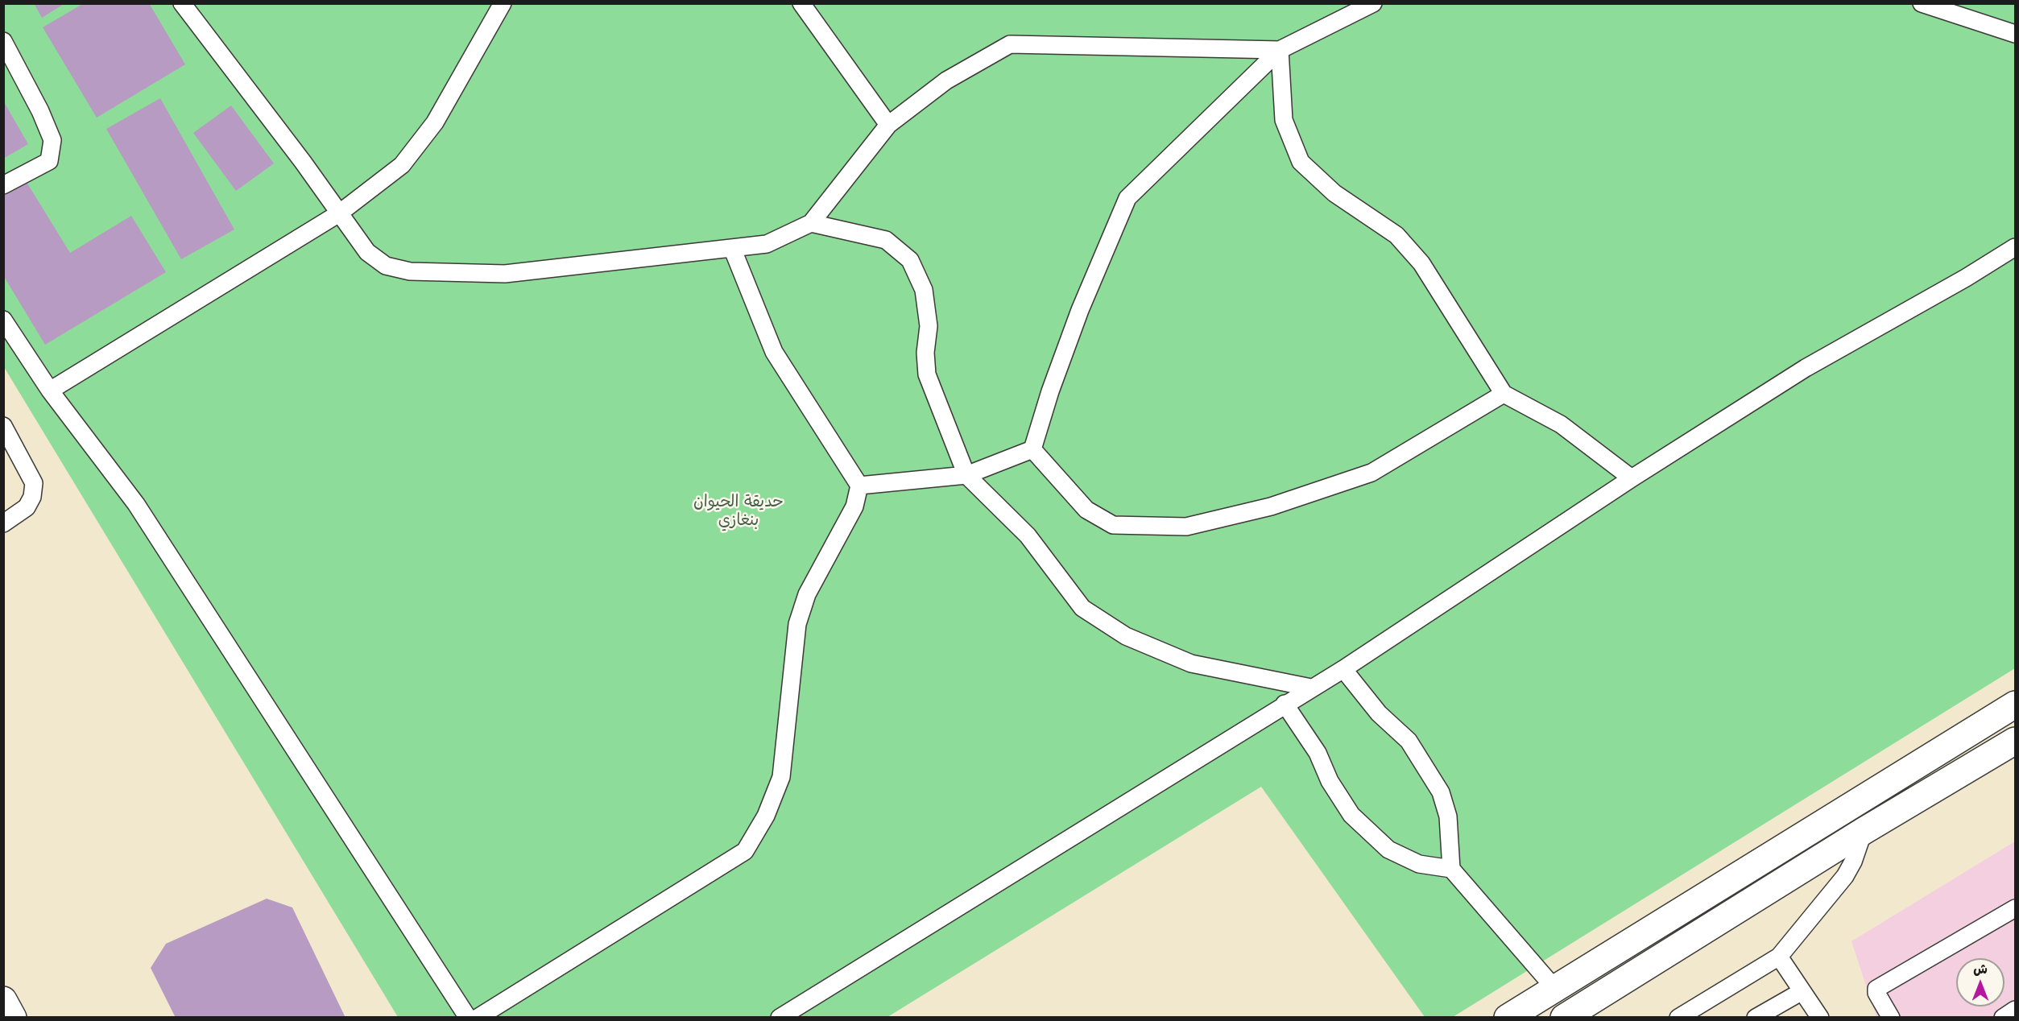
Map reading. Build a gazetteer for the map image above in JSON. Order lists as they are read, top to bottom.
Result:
{
  "parks": ["حديقة الحيوان بنغازي"],
  "north": "top"
}
